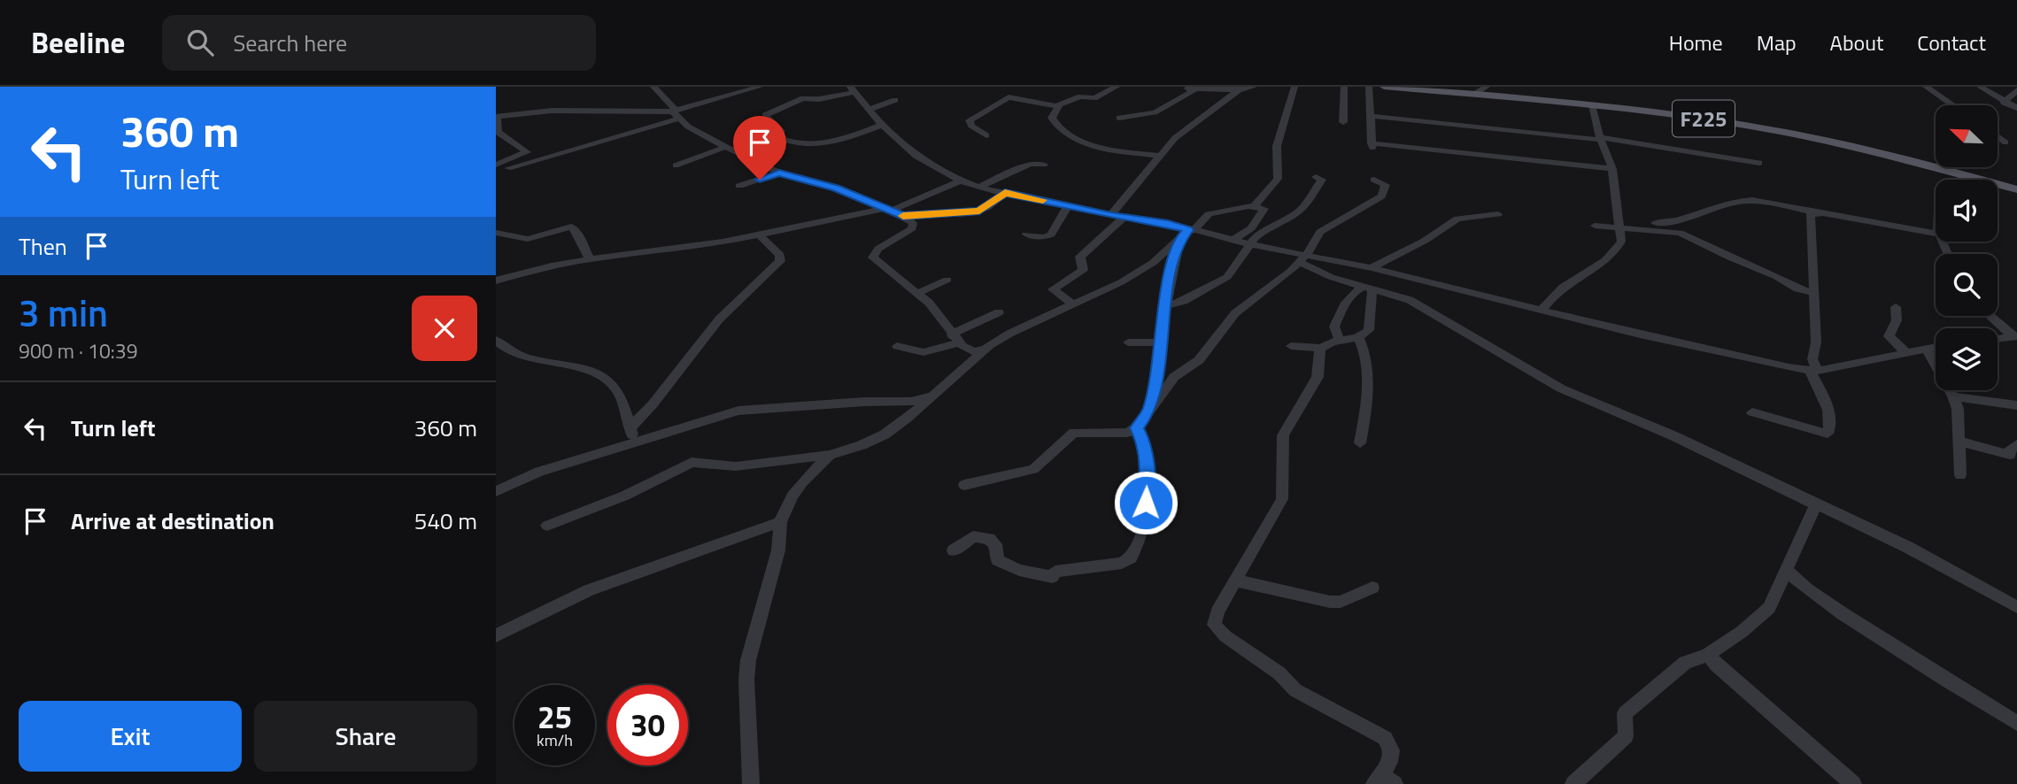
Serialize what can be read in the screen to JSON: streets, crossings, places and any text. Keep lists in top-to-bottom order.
{
  "streets": {
    "main road": ["F225"]
  },
  "north": "top left",
  "page": {
    "header": "Beeline",
    "search": "Search here",
    "nav": [
      "Home",
      "Map",
      "About",
      "Contact"
    ],
    "turn": ["360 m", "Turn left"],
    "then": "Then",
    "heading": ["3 min", "900 m · 10:39"],
    "list": [
      {
        "name": "Turn left",
        "value": "360 m"
      },
      {
        "name": "Arrive at destination",
        "value": "540 m"
      }
    ],
    "speed": "25 km/h",
    "limit": "30",
    "buttons": ["Exit", "Share"]
  }
}
